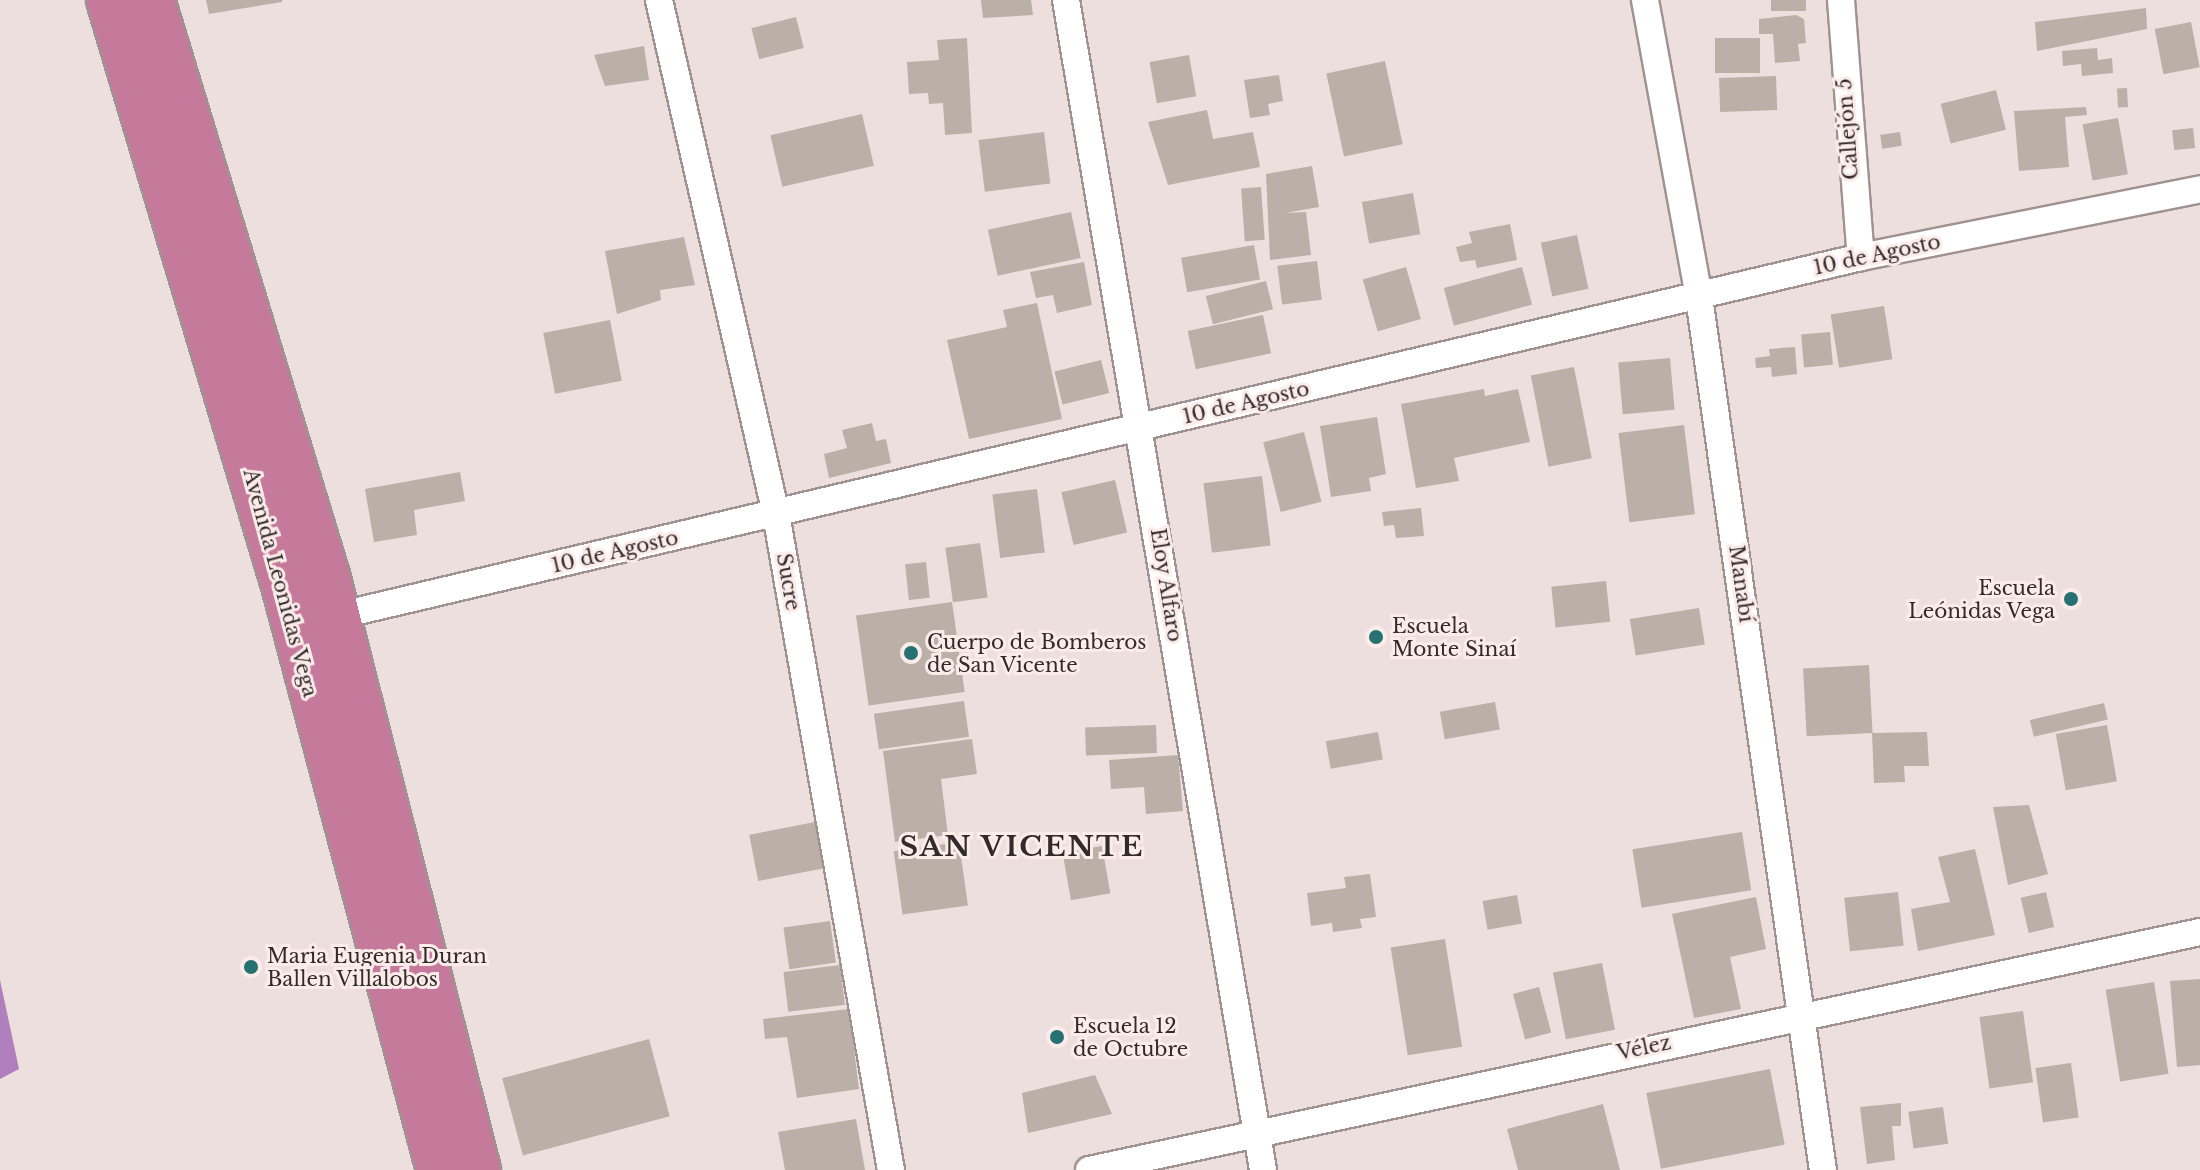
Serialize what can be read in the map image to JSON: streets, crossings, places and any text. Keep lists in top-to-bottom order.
{
  "streets": {
    "highway": ["Avenida Leonidas Vega"],
    "street": [
      "Callejón 5",
      "10 de Agosto",
      "Sucre",
      "Manabí",
      "Eloy Alfaro",
      "Vélez"
    ]
  },
  "crossings": [
    ["Callejón 5", "10 de Agosto"],
    ["10 de Agosto", "Sucre"],
    ["10 de Agosto", "Avenida Leonidas Vega"],
    ["10 de Agosto", "Manabí"],
    ["10 de Agosto", "Eloy Alfaro"],
    ["Manabí", "Vélez"],
    ["Eloy Alfaro", "Vélez"]
  ],
  "districts": ["SAN VICENTE"],
  "places": [
    "Escuela Leónidas Vega",
    "Escuela Monte Sinaí",
    "Cuerpo de Bomberos de San Vicente",
    "Maria Eugenia Duran Ballen Villalobos",
    "Escuela 12 de Octubre"
  ]
}
